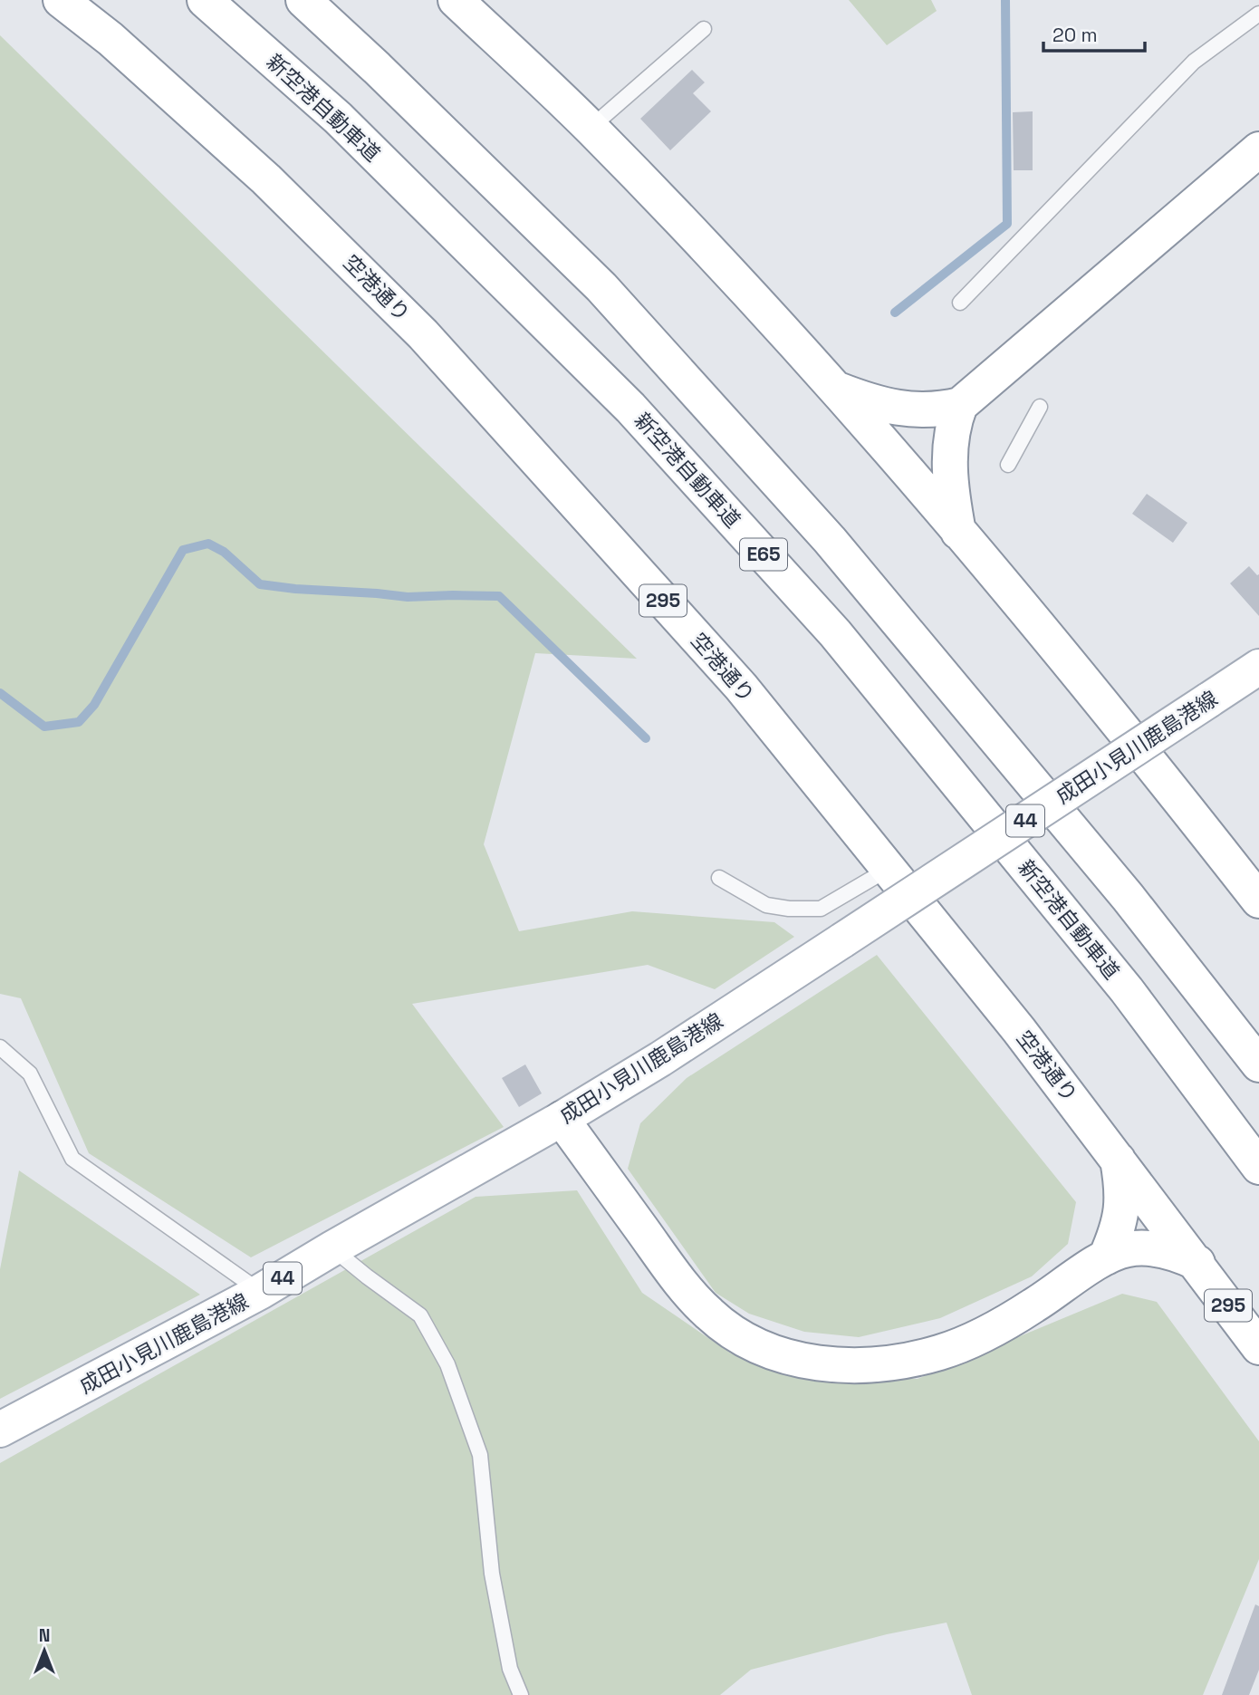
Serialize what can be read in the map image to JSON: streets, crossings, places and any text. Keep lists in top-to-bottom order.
{
  "streets": {
    "main road": [
      "新空港自動車道",
      "空港通り",
      "E65",
      "295",
      "成田小見川鹿島港線",
      "44"
    ]
  },
  "scale_bar": "20 m",
  "north": "top"
}
